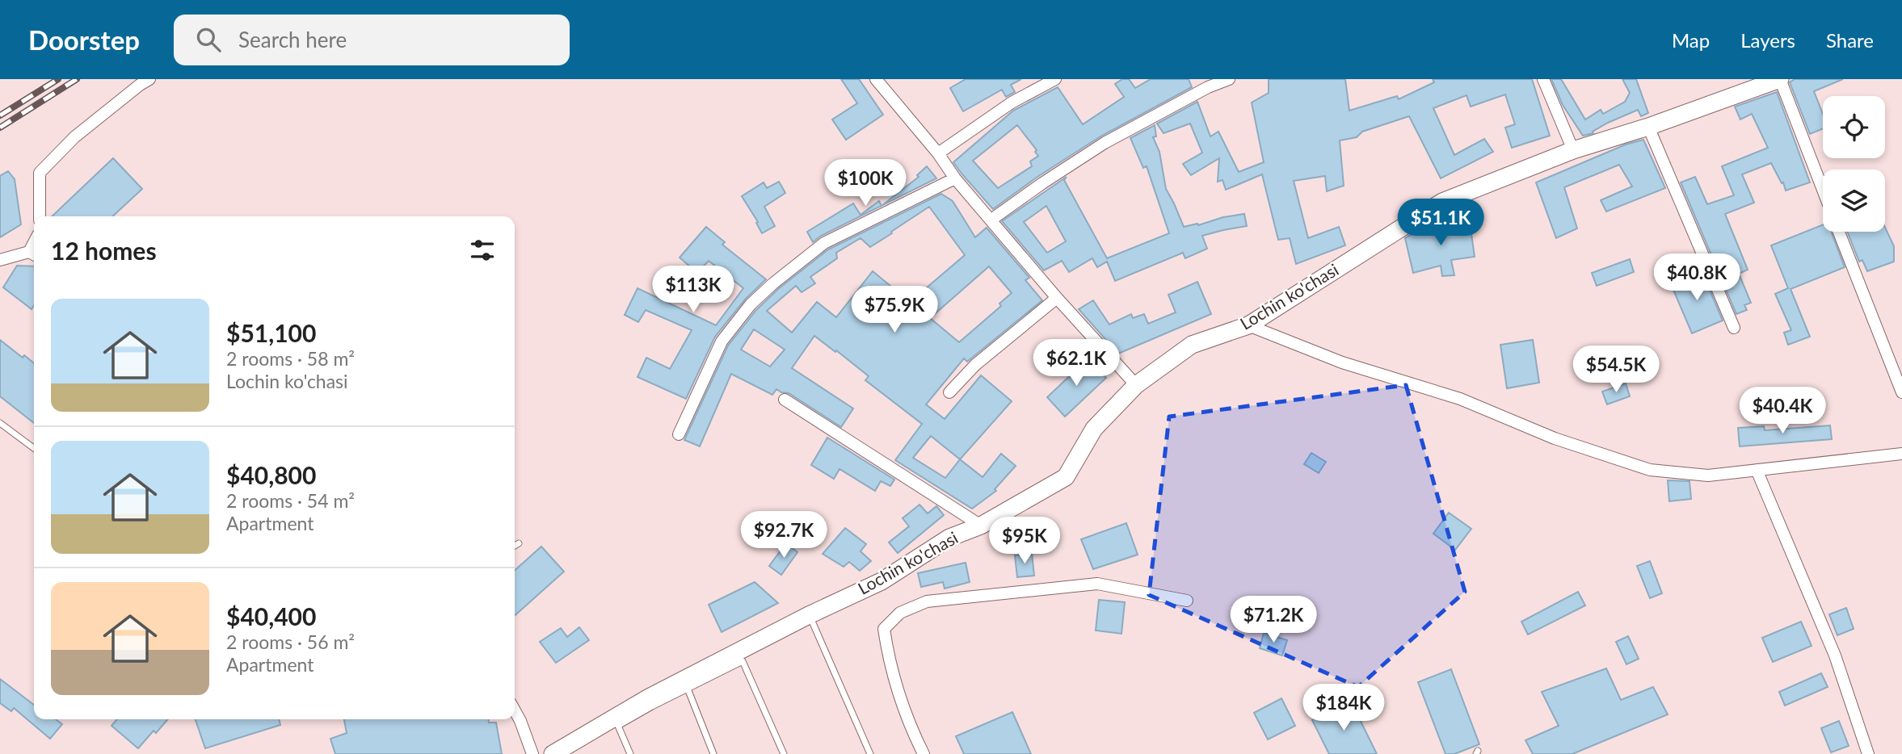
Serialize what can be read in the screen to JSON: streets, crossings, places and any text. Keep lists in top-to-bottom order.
{
  "streets": {
    "street": ["Lochin ko'chasi"]
  },
  "page": {
    "header": "Doorstep",
    "search": "Search here",
    "nav": ["Map", "Layers", "Share"],
    "price": [
      "$100K",
      "$51.1K",
      "$40.8K",
      "$113K",
      "$75.9K",
      "$62.1K",
      "$54.5K",
      "$40.4K",
      "$92.7K",
      "$95K",
      "$71.2K",
      "$184K"
    ],
    "heading": "12 homes",
    "list": [
      {
        "name": "$51,100",
        "note": "2 rooms · 58 m² · Lochin ko'chasi"
      },
      {
        "name": "$40,800",
        "note": "2 rooms · 54 m² · Apartment"
      },
      {
        "name": "$40,400",
        "note": "2 rooms · 56 m² · Apartment"
      }
    ]
  }
}
